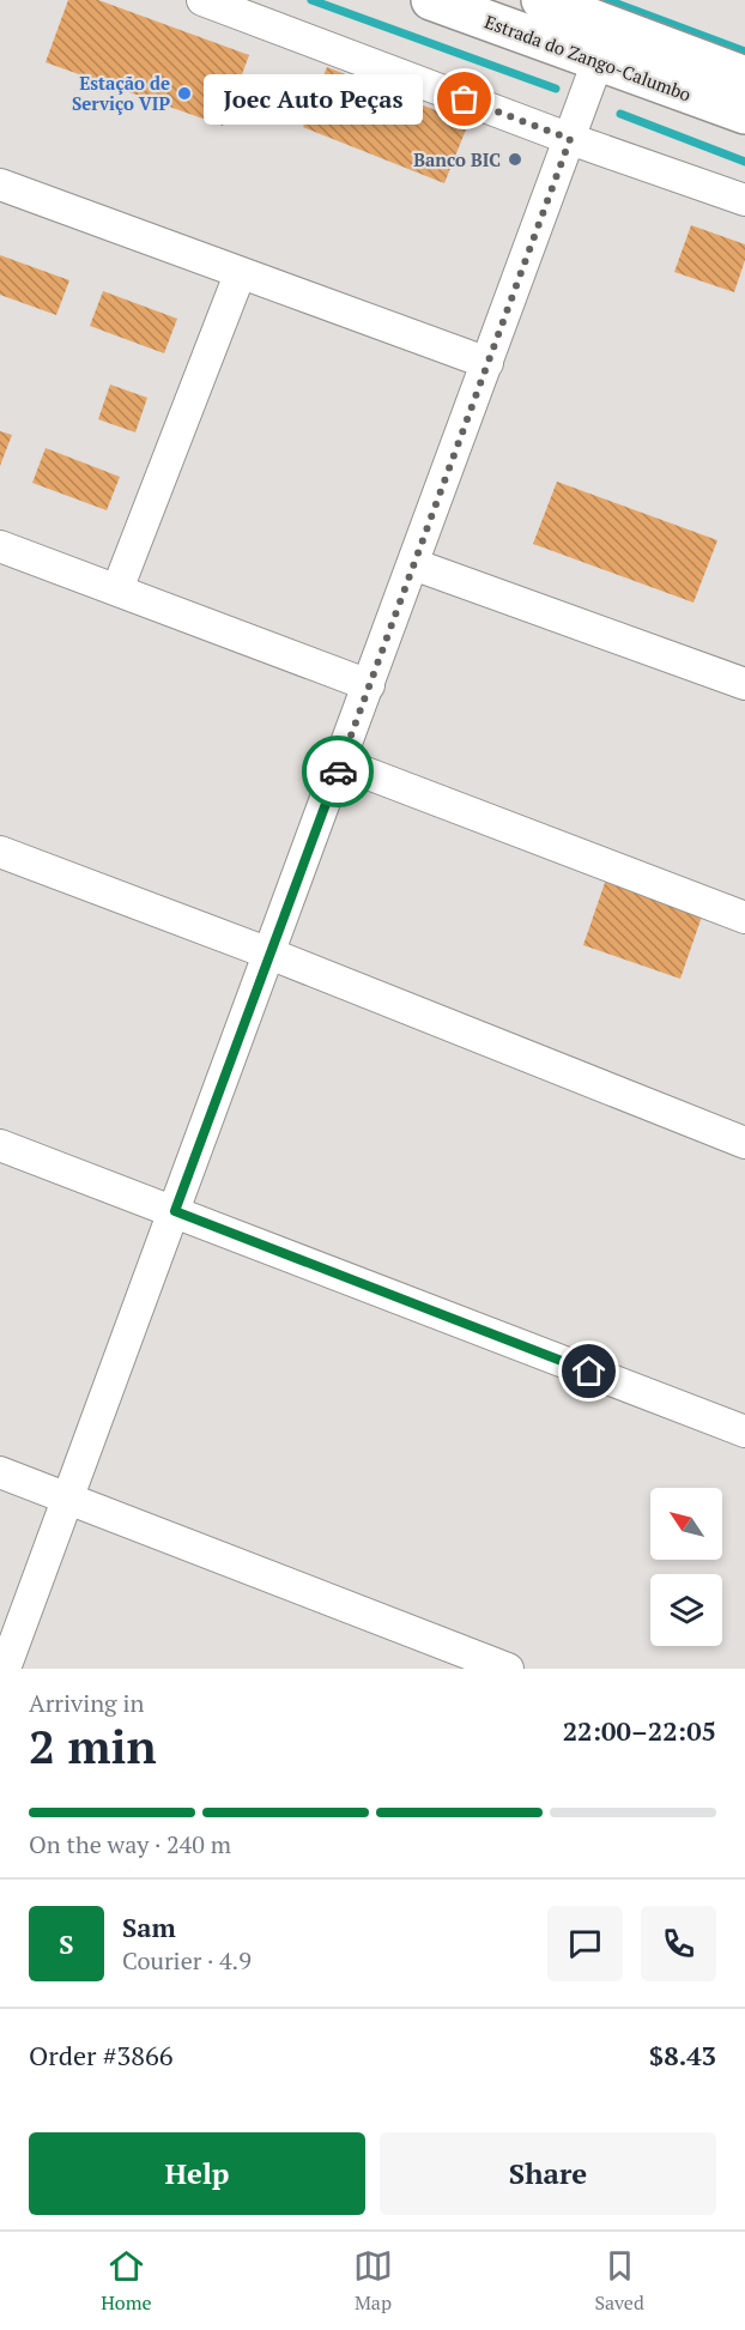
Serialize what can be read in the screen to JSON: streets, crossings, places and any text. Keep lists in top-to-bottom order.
{
  "streets": {
    "main road": ["Estrada do Zango-Calumbo"]
  },
  "places": ["Estação de Serviço VIP", "Joec Auto Peças", "Banco BIC"],
  "north": "top left",
  "page": {
    "bubble": "Joec Auto Peças",
    "heading": ["2 min", "Arriving in", "22:00–22:05"],
    "panel": [
      "Sam",
      "Courier · 4.9",
      "Order #3866",
      "$8.43"
    ],
    "bar": "On the way · 240 m",
    "round": "S",
    "buttons": ["Help", "Share"],
    "tabs": ["Home", "Map", "Saved"]
  }
}
